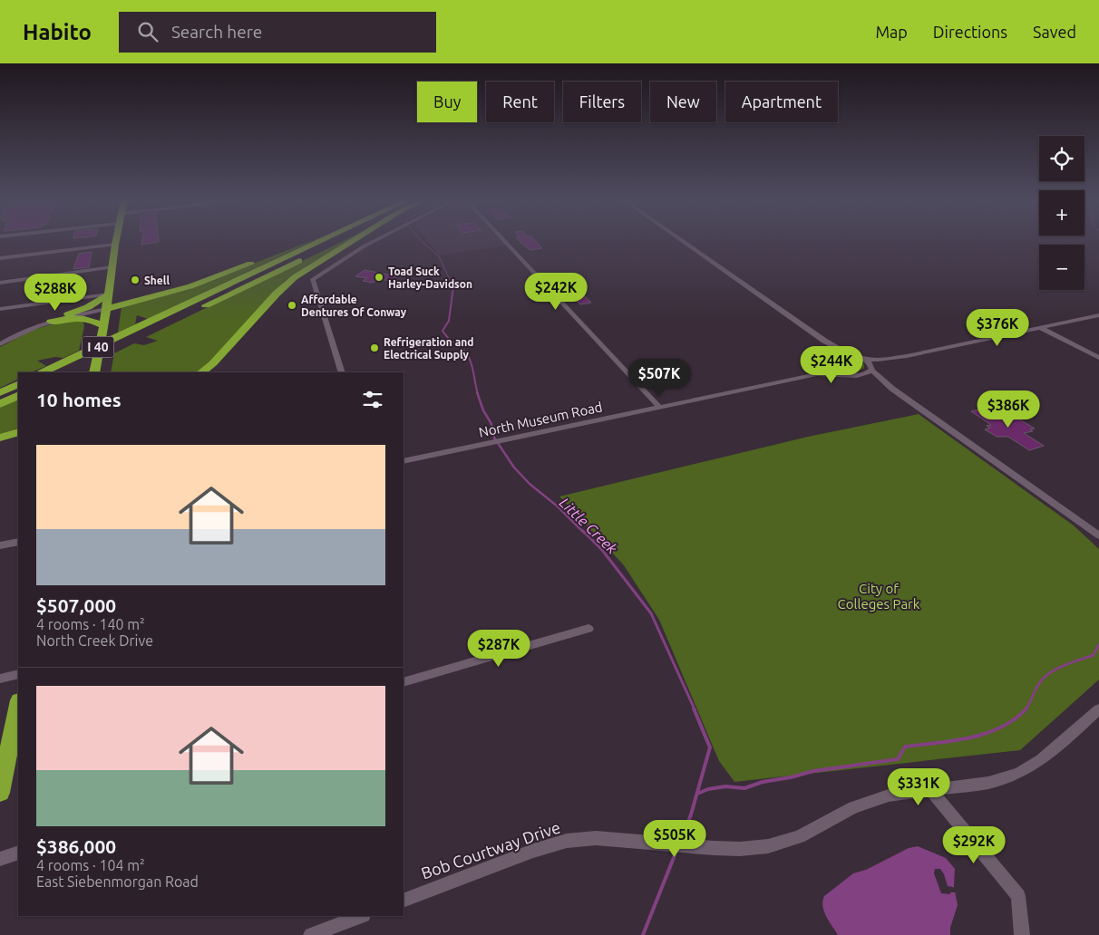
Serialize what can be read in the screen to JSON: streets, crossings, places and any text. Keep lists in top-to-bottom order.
{
  "streets": {
    "highway": ["I 40"],
    "street": ["North Museum Road", "Bob Courtway Drive"]
  },
  "water": ["Little Creek"],
  "parks": ["City of Colleges Park"],
  "places": [
    "Toad Suck Harley-Davidson",
    "Shell",
    "Affordable Dentures Of Conway",
    "Refrigeration and Electrical Supply"
  ],
  "page": {
    "header": "Habito",
    "search": "Search here",
    "nav": ["Map", "Directions", "Saved"],
    "chip": [
      "Buy",
      "Rent",
      "Filters",
      "New",
      "Apartment"
    ],
    "map_buttons": ["+", "−"],
    "price": [
      "$242K",
      "$288K",
      "$376K",
      "$244K",
      "$507K",
      "$386K",
      "$287K",
      "$331K",
      "$505K",
      "$292K"
    ],
    "heading": "10 homes",
    "list": [
      {
        "name": "$507,000",
        "note": "4 rooms · 140 m² · North Creek Drive"
      },
      {
        "name": "$386,000",
        "note": "4 rooms · 104 m² · East Siebenmorgan Road"
      }
    ]
  }
}
